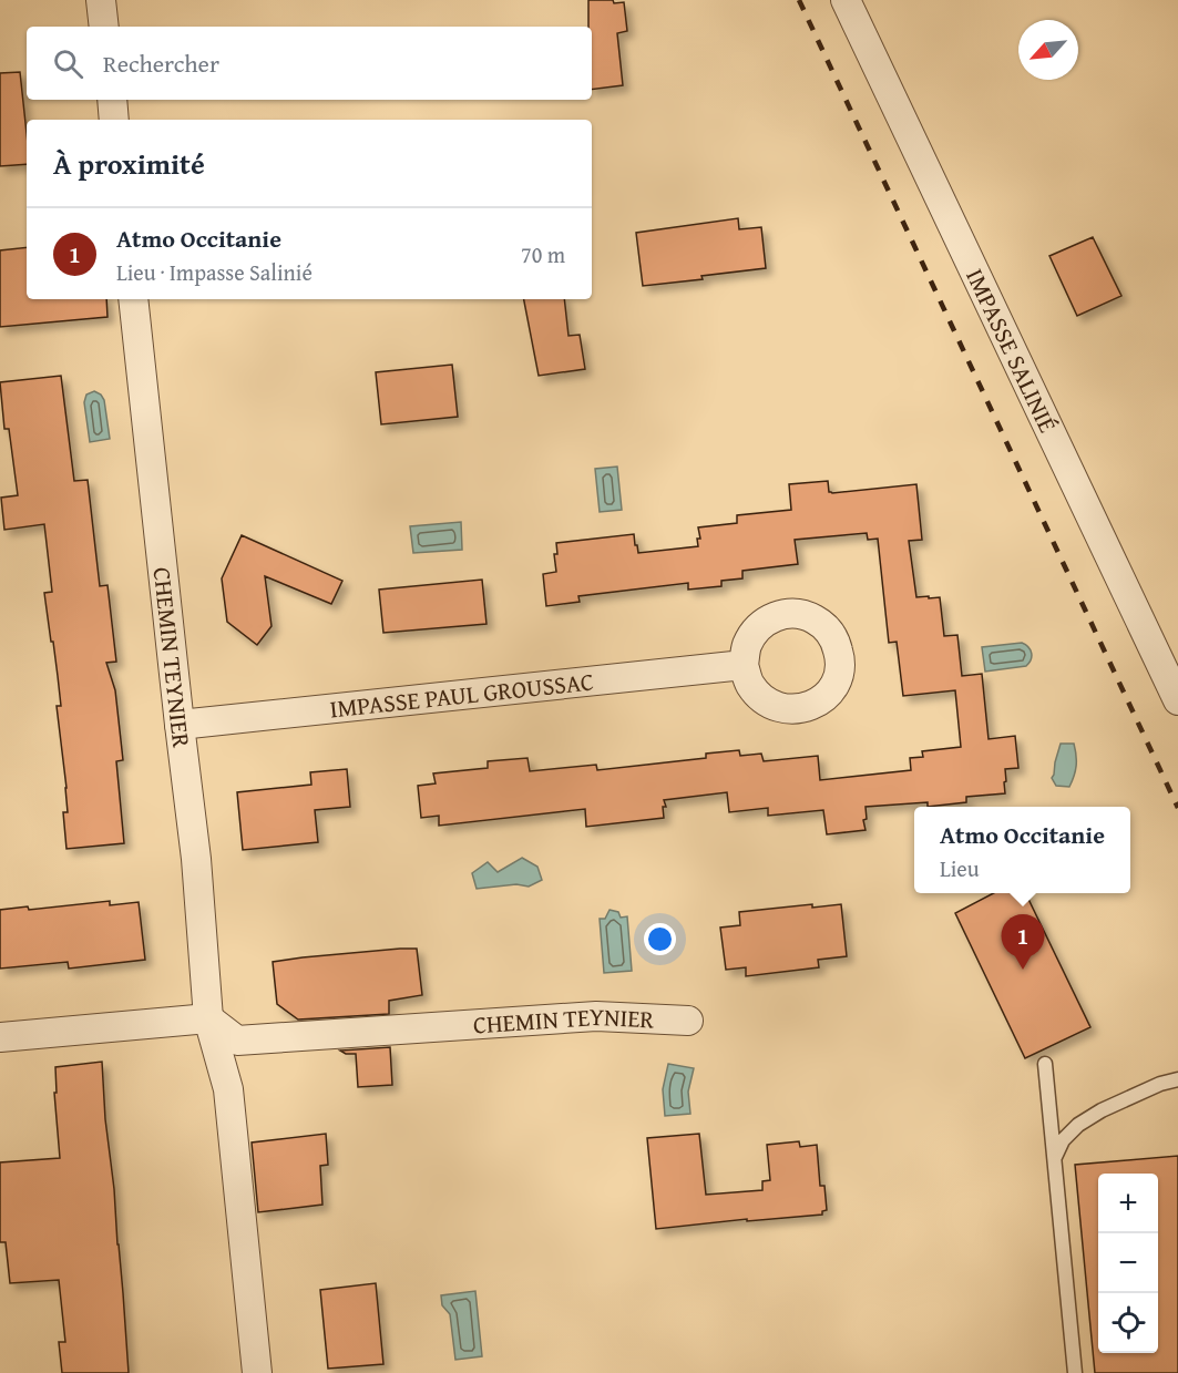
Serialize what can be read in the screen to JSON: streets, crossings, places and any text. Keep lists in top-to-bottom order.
{
  "streets": {
    "street": ["IMPASSE SALINIÉ", "CHEMIN TEYNIER", "IMPASSE PAUL GROUSSAC"]
  },
  "crossings": [
    ["CHEMIN TEYNIER", "IMPASSE PAUL GROUSSAC"]
  ],
  "north": "bottom left",
  "page": {
    "search": "Rechercher",
    "heading": "À proximité",
    "list": [
      {
        "mark": "1",
        "name": "Atmo Occitanie",
        "note": "Lieu · Impasse Salinié",
        "value": "70 m"
      }
    ],
    "popup": ["Atmo Occitanie", "Lieu"],
    "pins": "1",
    "map_buttons": ["+", "−"]
  }
}
